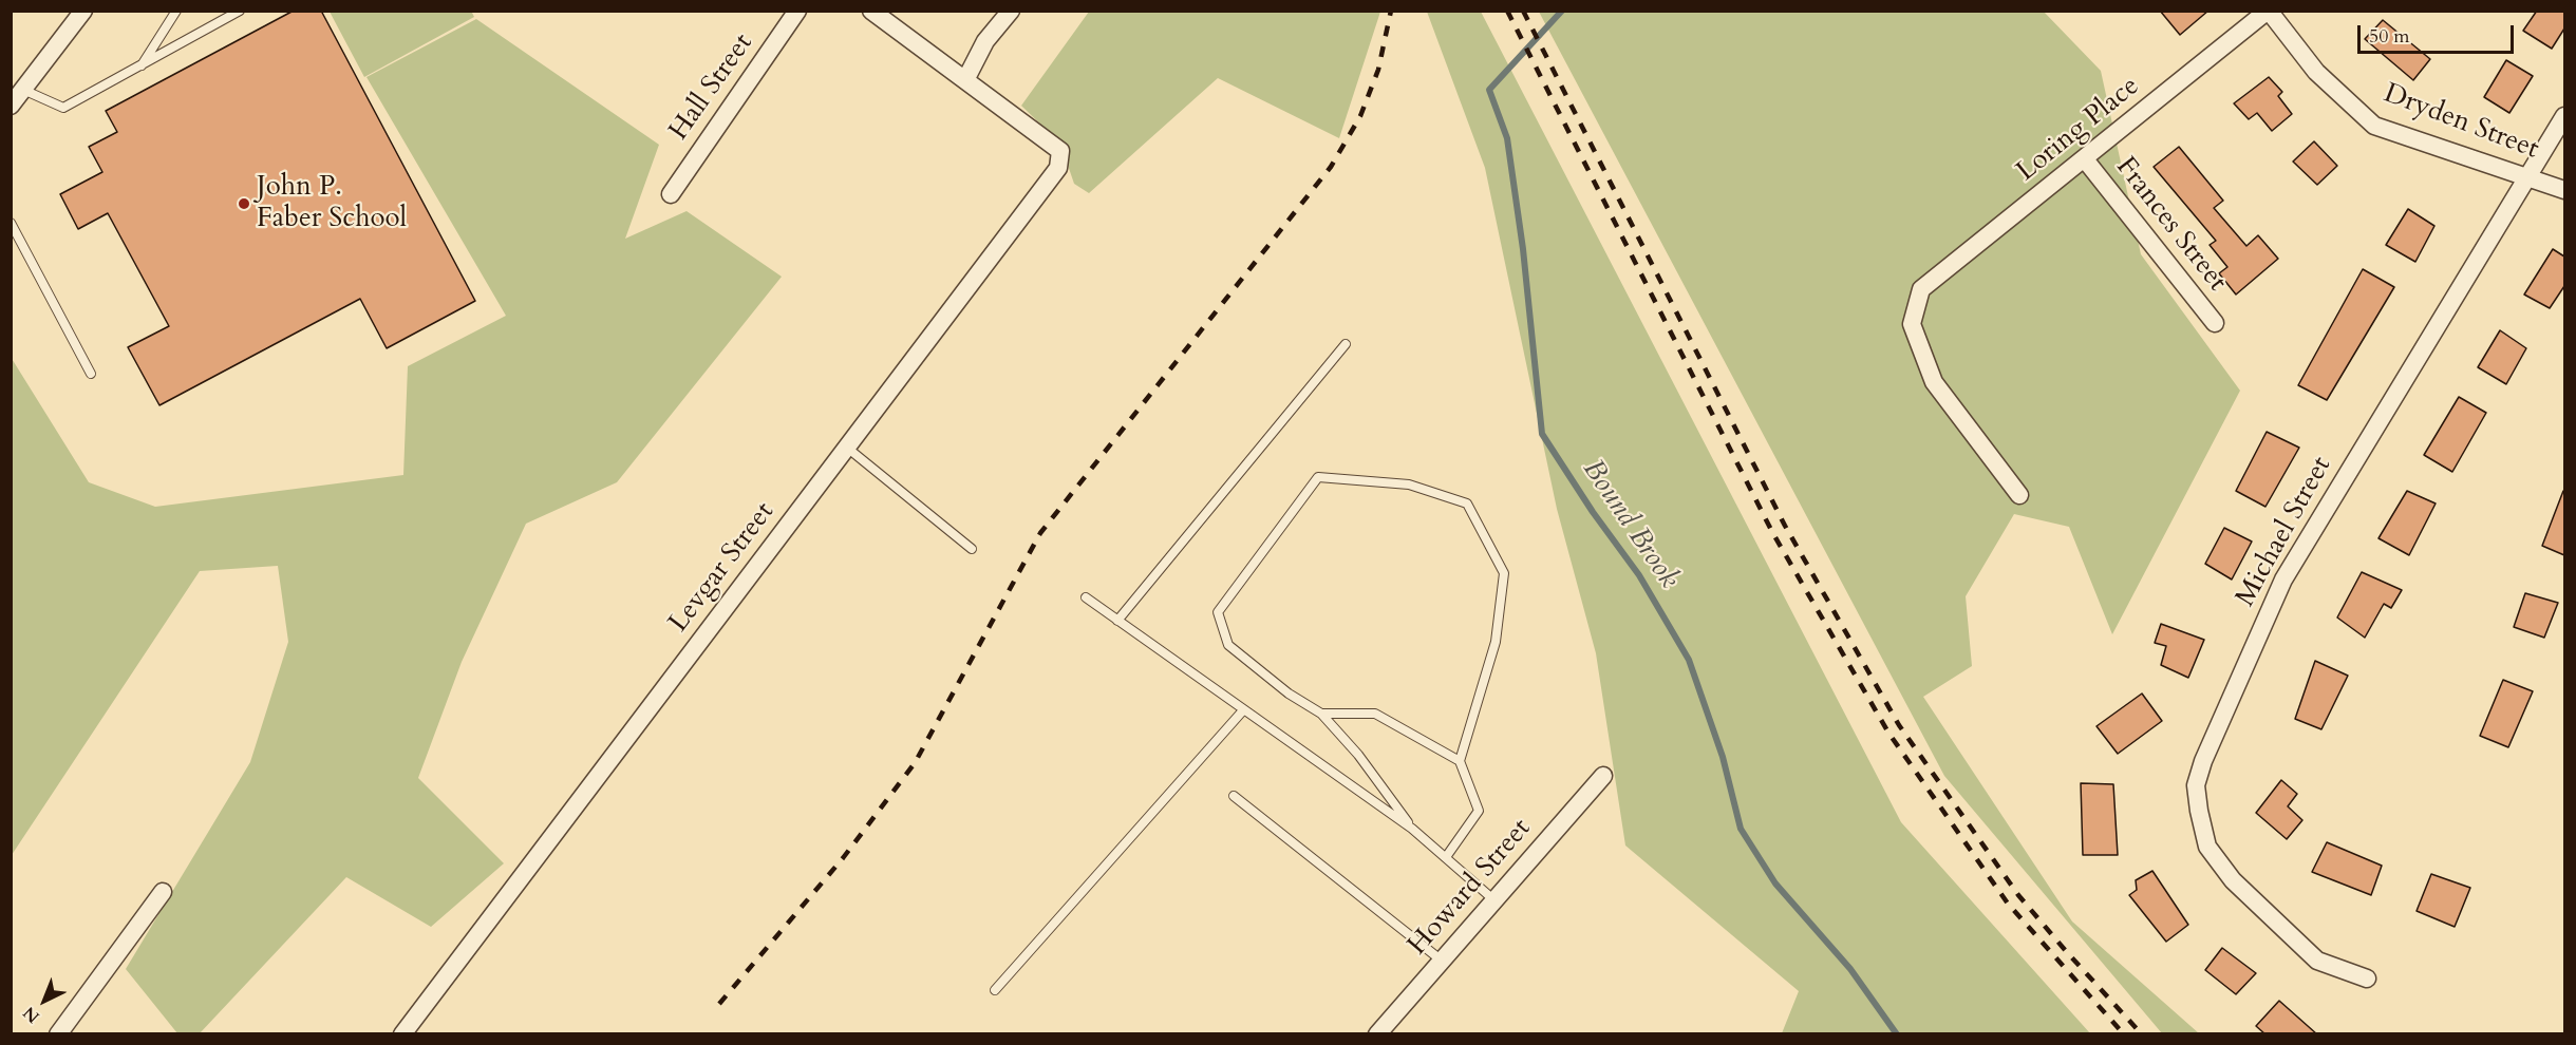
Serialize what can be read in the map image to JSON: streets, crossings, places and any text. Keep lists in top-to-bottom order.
{
  "streets": {
    "street": [
      "Hall Street",
      "Dryden Street",
      "Loring Place",
      "Frances Street",
      "Michael Street",
      "Levgar Street",
      "Howard Street"
    ]
  },
  "crossings": [
    ["Dryden Street", "Loring Place"],
    ["Dryden Street", "Michael Street"],
    ["Loring Place", "Frances Street"]
  ],
  "water": ["Bound Brook"],
  "places": ["John P. Faber School"],
  "scale_bar": "50 m",
  "north": "bottom left"
}
